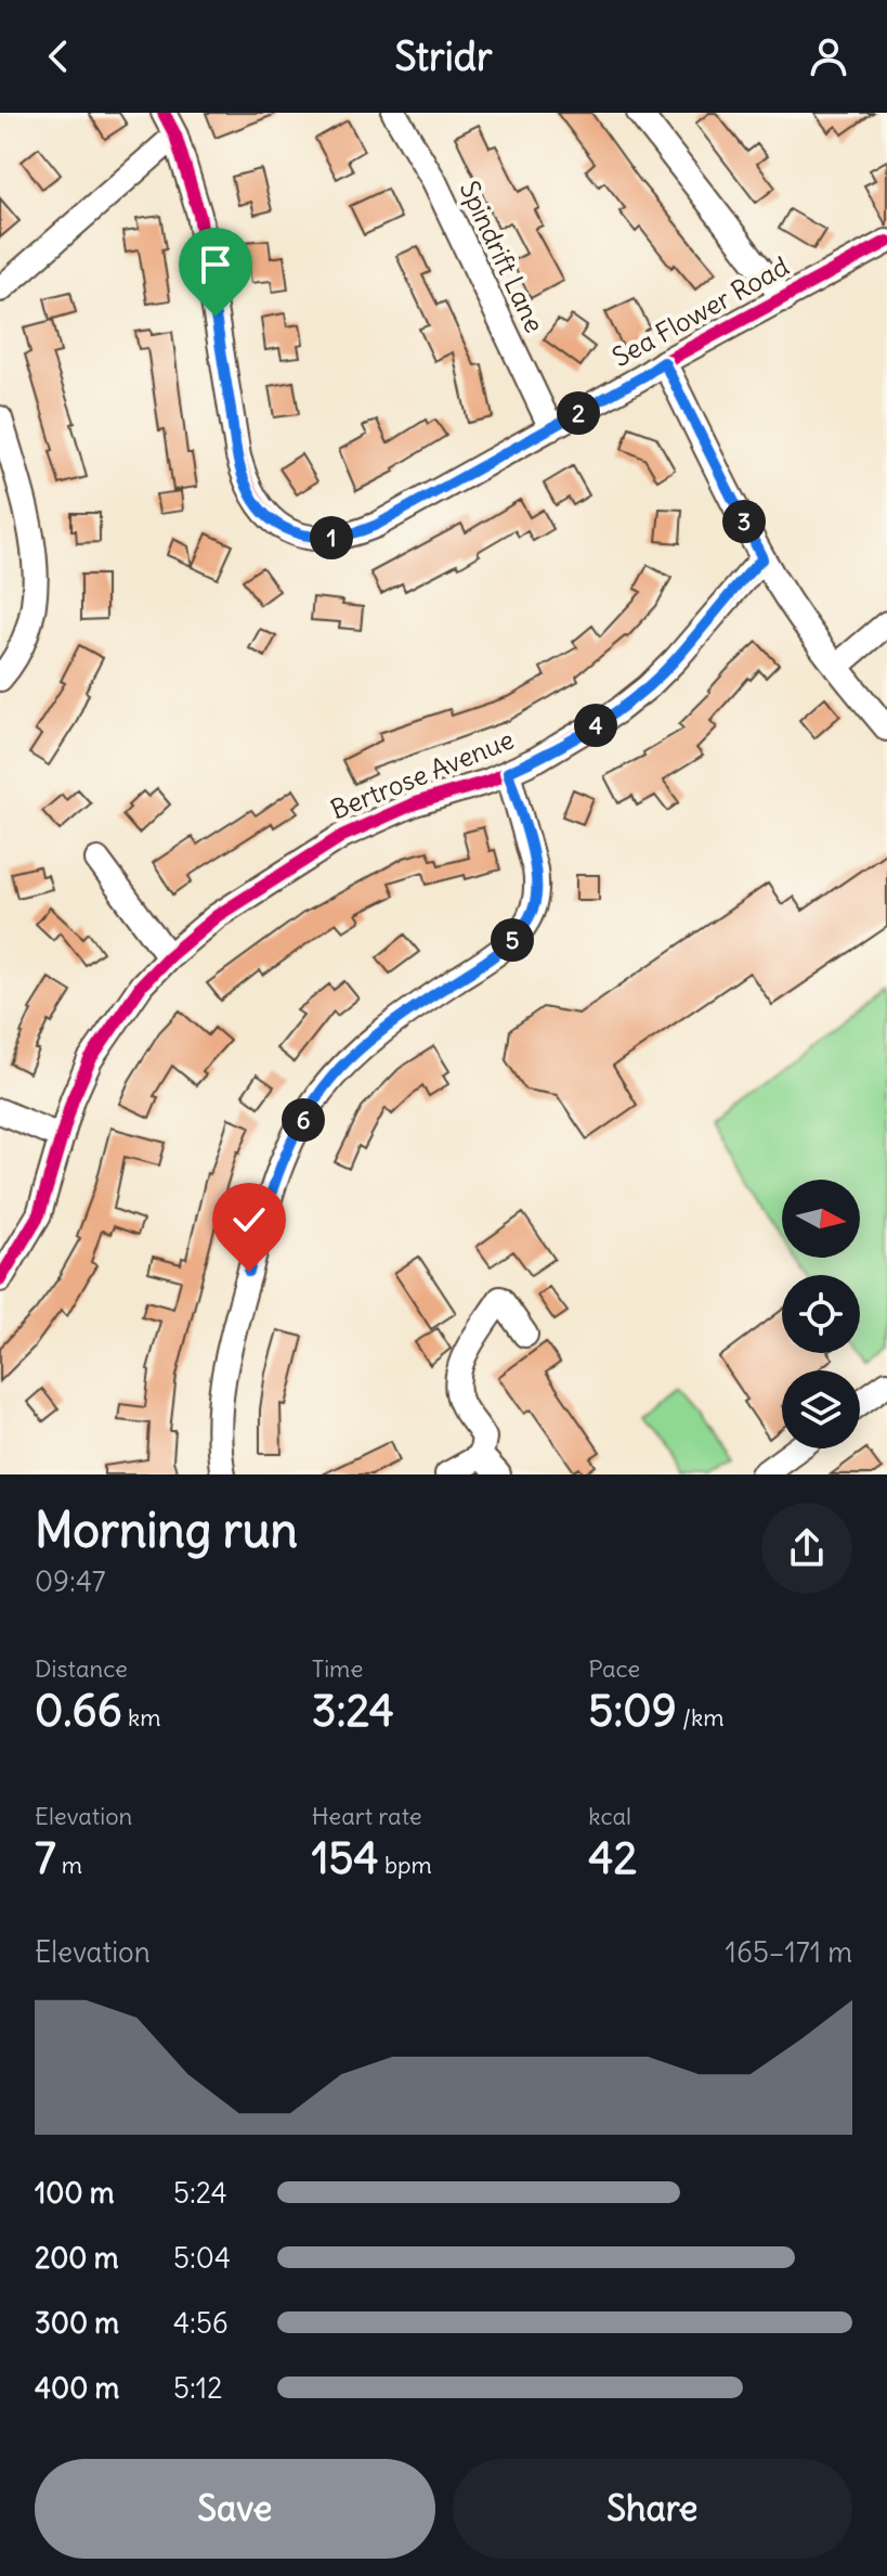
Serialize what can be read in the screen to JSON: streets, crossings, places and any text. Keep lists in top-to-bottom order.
{
  "streets": {
    "street": ["Spindrift Lane", "Sea Flower Road", "Bertrose Avenue"]
  },
  "crossings": [
    ["Spindrift Lane", "Sea Flower Road"]
  ],
  "north": "right",
  "page": {
    "header": "Stridr",
    "pins": [
      "2",
      "3",
      "1",
      "4",
      "5",
      "6"
    ],
    "heading": ["Morning run", "09:47"],
    "stats": [
      ["Distance", "0.66 km"],
      ["Time", "3:24"],
      ["Pace", "5:09 /km"],
      ["Elevation", "7 m"],
      ["Heart rate", "154 bpm"],
      ["kcal", "42"]
    ],
    "chart": ["Elevation", "165–171 m"],
    "list": [
      {
        "name": "100 m",
        "note": "5:24"
      },
      {
        "name": "200 m",
        "note": "5:04"
      },
      {
        "name": "300 m",
        "note": "4:56"
      },
      {
        "name": "400 m",
        "note": "5:12"
      }
    ],
    "buttons": ["Save", "Share"]
  }
}
